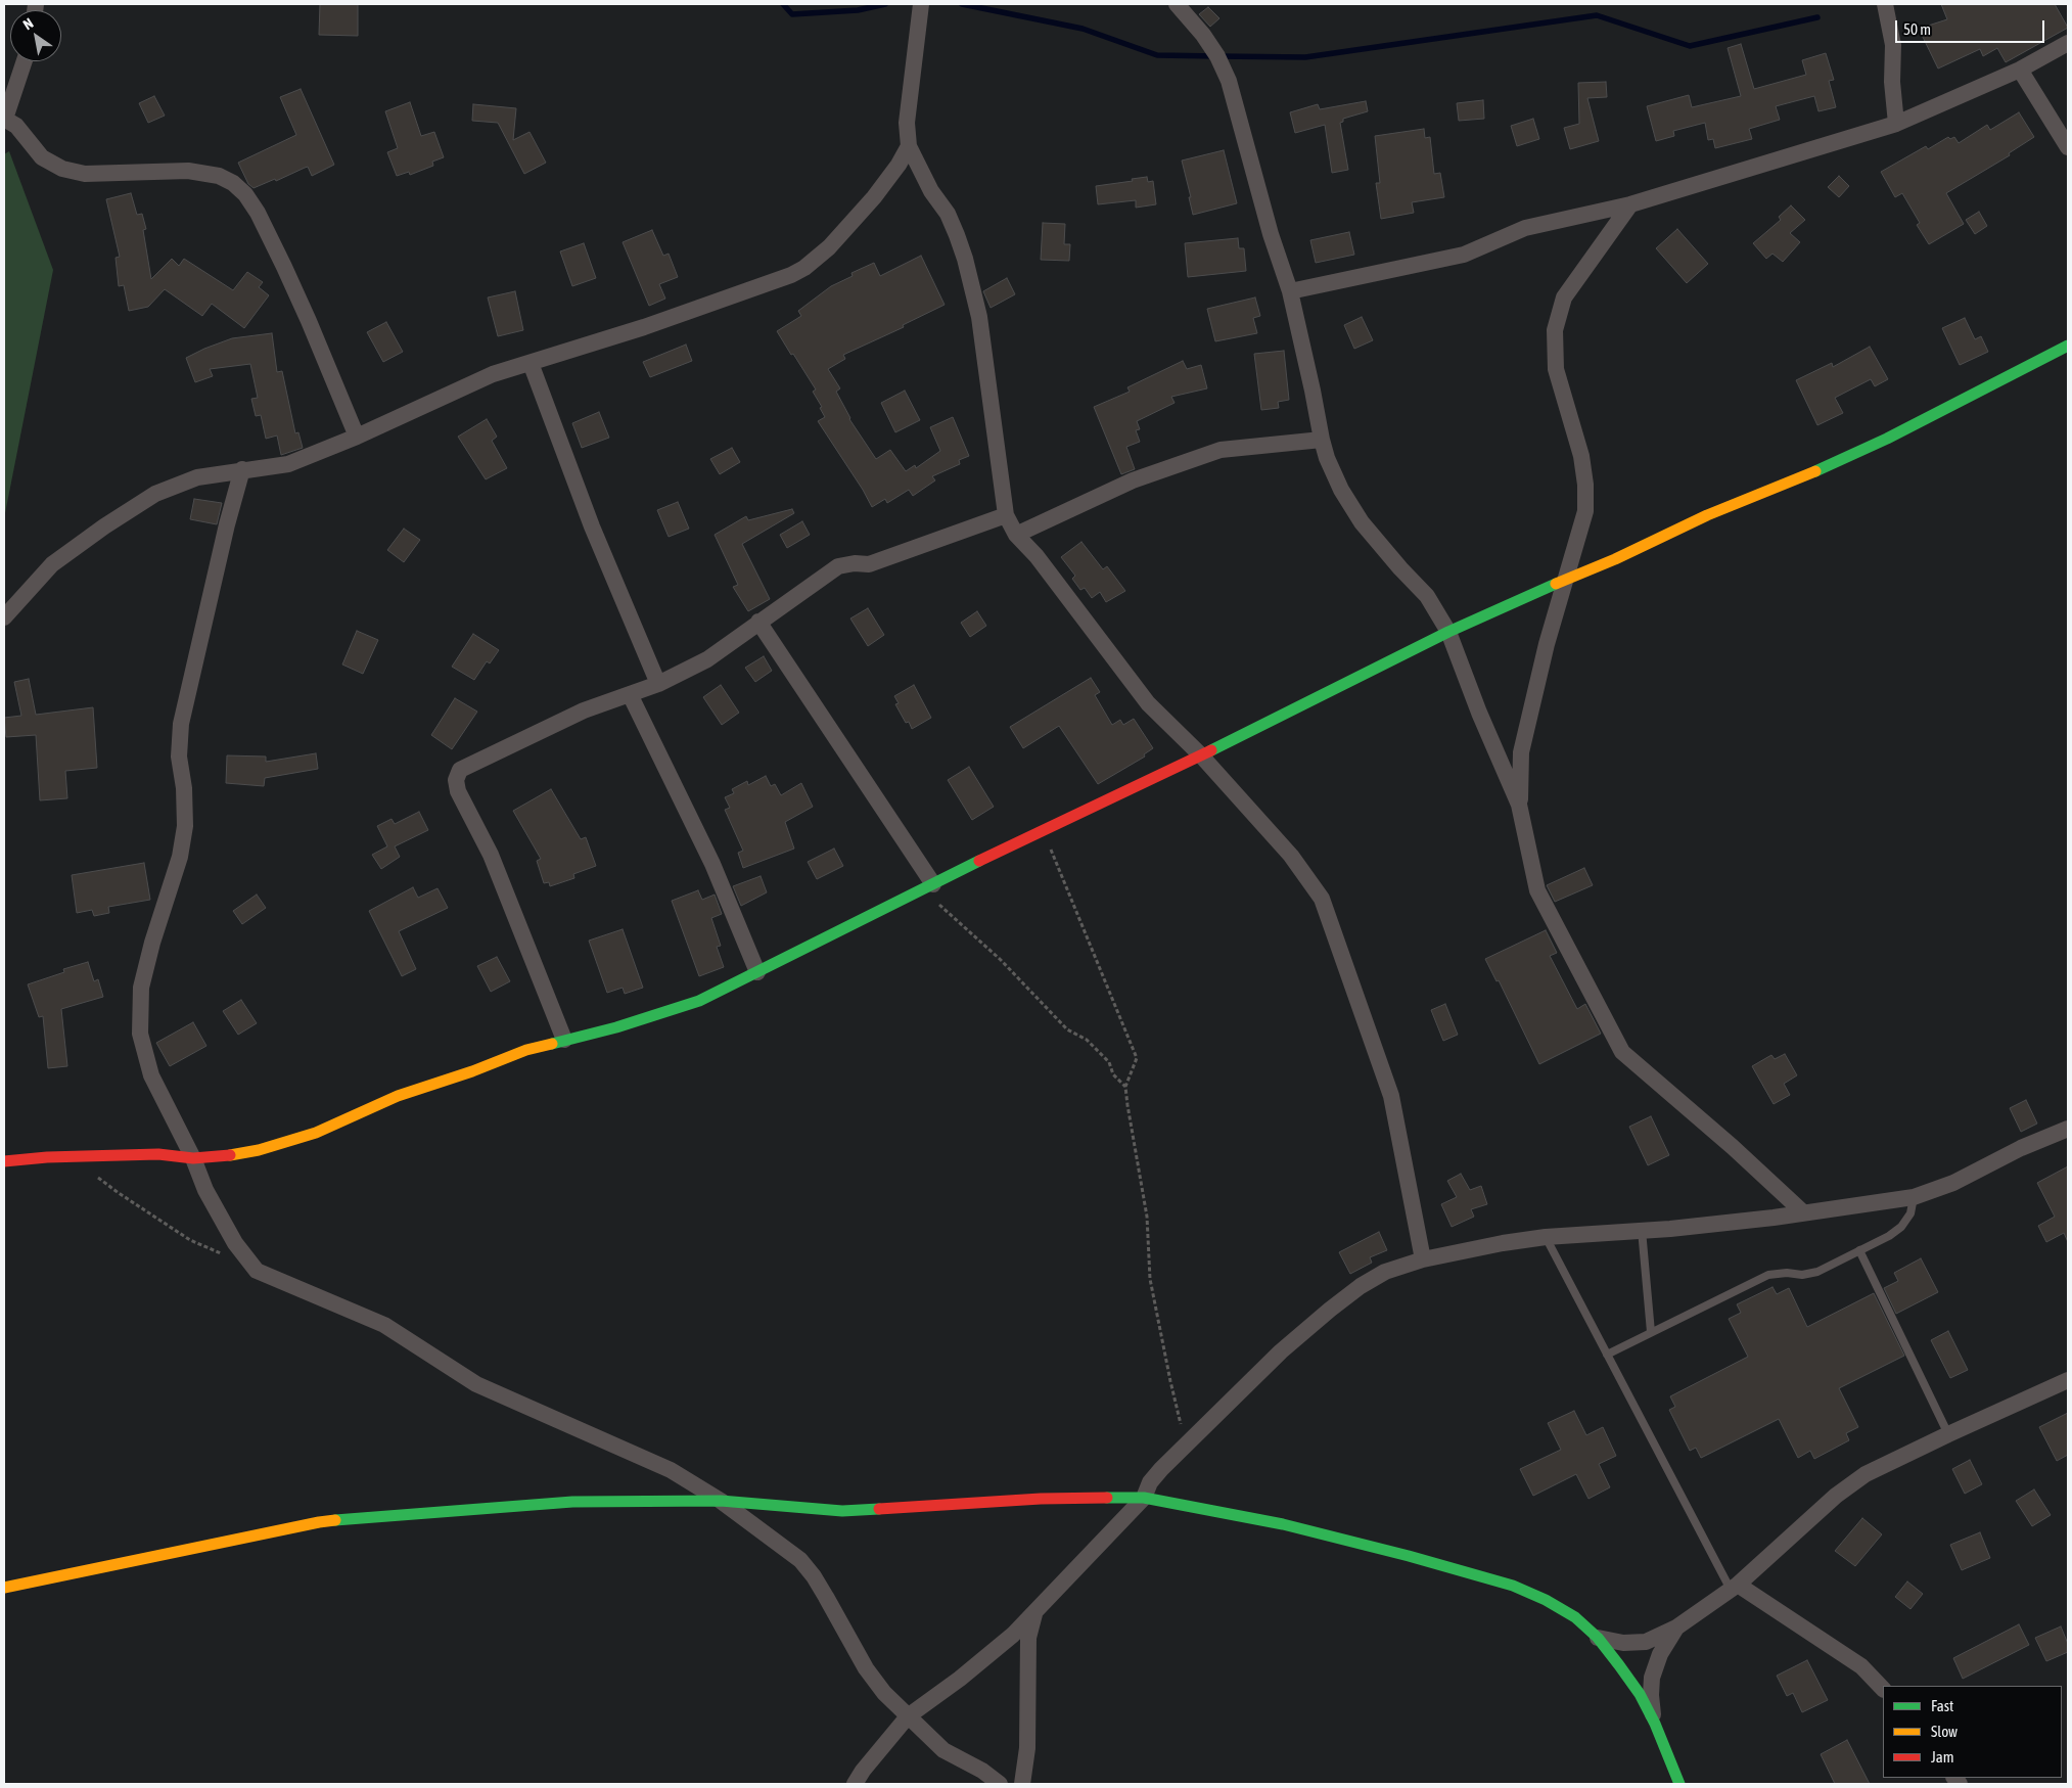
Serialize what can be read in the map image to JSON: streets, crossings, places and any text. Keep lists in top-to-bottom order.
{
  "legend": ["Fast", "Slow", "Jam"],
  "scale_bar": "50 m",
  "north": "top left"
}
